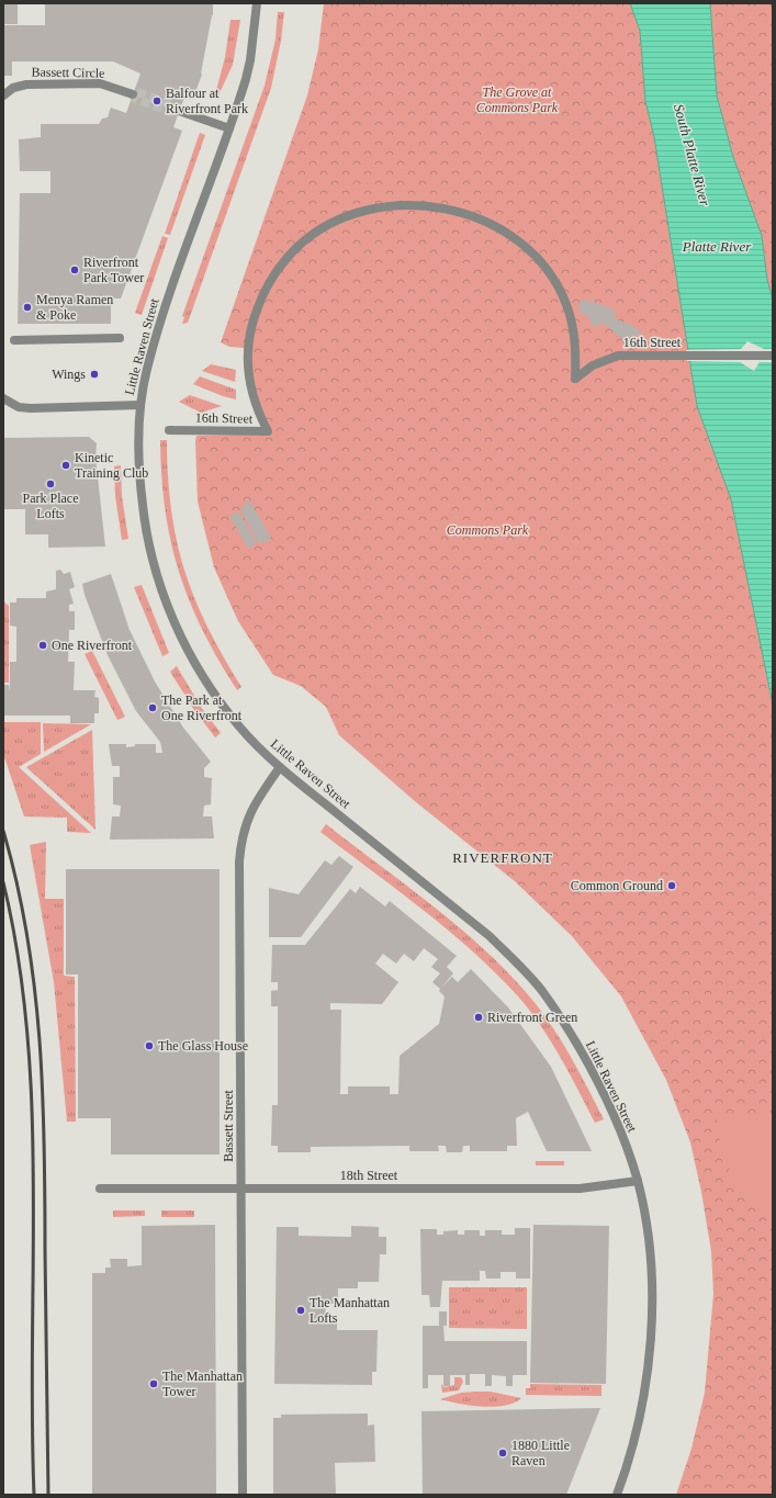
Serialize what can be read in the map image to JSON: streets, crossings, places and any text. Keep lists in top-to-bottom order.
{
  "streets": {
    "street": [
      "Bassett Circle",
      "16th Street",
      "Little Raven Street",
      "Bassett Street",
      "18th Street"
    ]
  },
  "crossings": [
    ["Little Raven Street", "Bassett Street"],
    ["Little Raven Street", "18th Street"],
    ["Bassett Street", "18th Street"]
  ],
  "districts": ["RIVERFRONT"],
  "water": ["South Platte River", "Platte River"],
  "parks": ["The Grove at Commons Park", "Commons Park"],
  "places": [
    "Balfour at Riverfront Park",
    "Riverfront Park Tower",
    "Menya Ramen & Poke",
    "Wings",
    "Kinetic Training Club",
    "Park Place Lofts",
    "One Riverfront",
    "The Park at One Riverfront",
    "Common Ground",
    "Riverfront Green",
    "The Glass House",
    "The Manhattan Lofts",
    "The Manhattan Tower",
    "1880 Little Raven"
  ]
}
